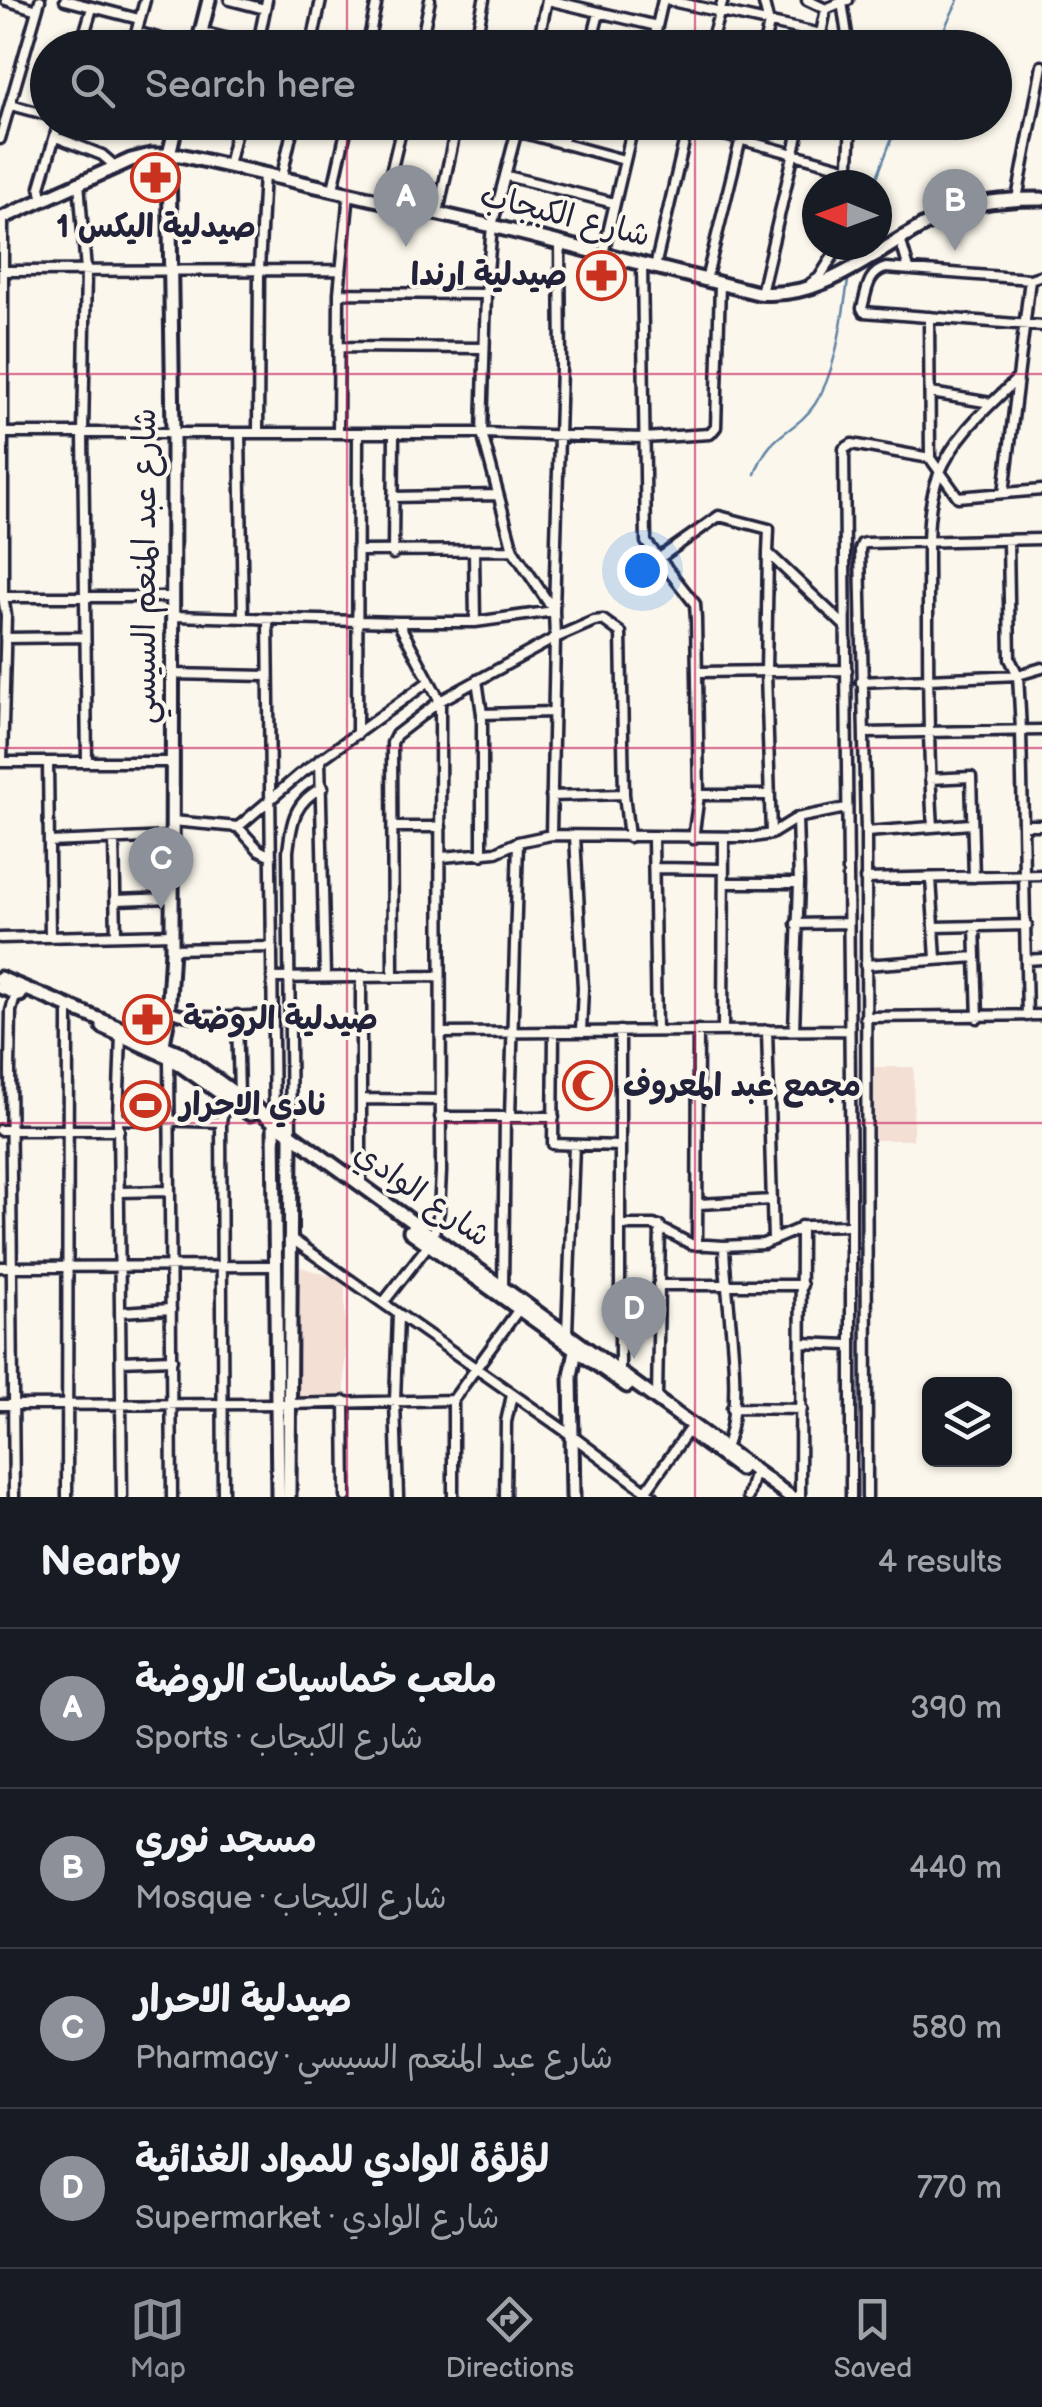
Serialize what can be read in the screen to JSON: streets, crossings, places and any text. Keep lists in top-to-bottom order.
{
  "streets": {
    "main road": ["شارع الكبجاب", "شارع عبد المنعم السيسي", "شارع الوادي"]
  },
  "crossings": [
    ["شارع الكبجاب", "شارع عبد المنعم السيسي"],
    ["شارع عبد المنعم السيسي", "شارع الوادي"]
  ],
  "places": {
    "pharmacy": ["صيدلية اليكس 1", "صيدلية ارندا", "صيدلية الروضة"],
    "mosque": ["مجمع عبد المعروف"],
    "sports": ["نادي الاحرار"]
  },
  "north": "left",
  "page": {
    "search": "Search here",
    "pins": [
      "A",
      "B",
      "C",
      "D"
    ],
    "heading": ["Nearby", "4 results"],
    "list": [
      {
        "mark": "A",
        "name": "ملعب خماسيات الروضة",
        "note": "Sports · شارع الكبجاب",
        "value": "390 m"
      },
      {
        "mark": "B",
        "name": "مسجد نوري",
        "note": "Mosque · شارع الكبجاب",
        "value": "440 m"
      },
      {
        "mark": "C",
        "name": "صيدلية الاحرار",
        "note": "Pharmacy · شارع عبد المنعم السيسي",
        "value": "580 m"
      },
      {
        "mark": "D",
        "name": "لؤلؤة الوادي للمواد الغذائية",
        "note": "Supermarket · شارع الوادي",
        "value": "770 m"
      }
    ],
    "nav": ["Map", "Directions", "Saved"]
  }
}
